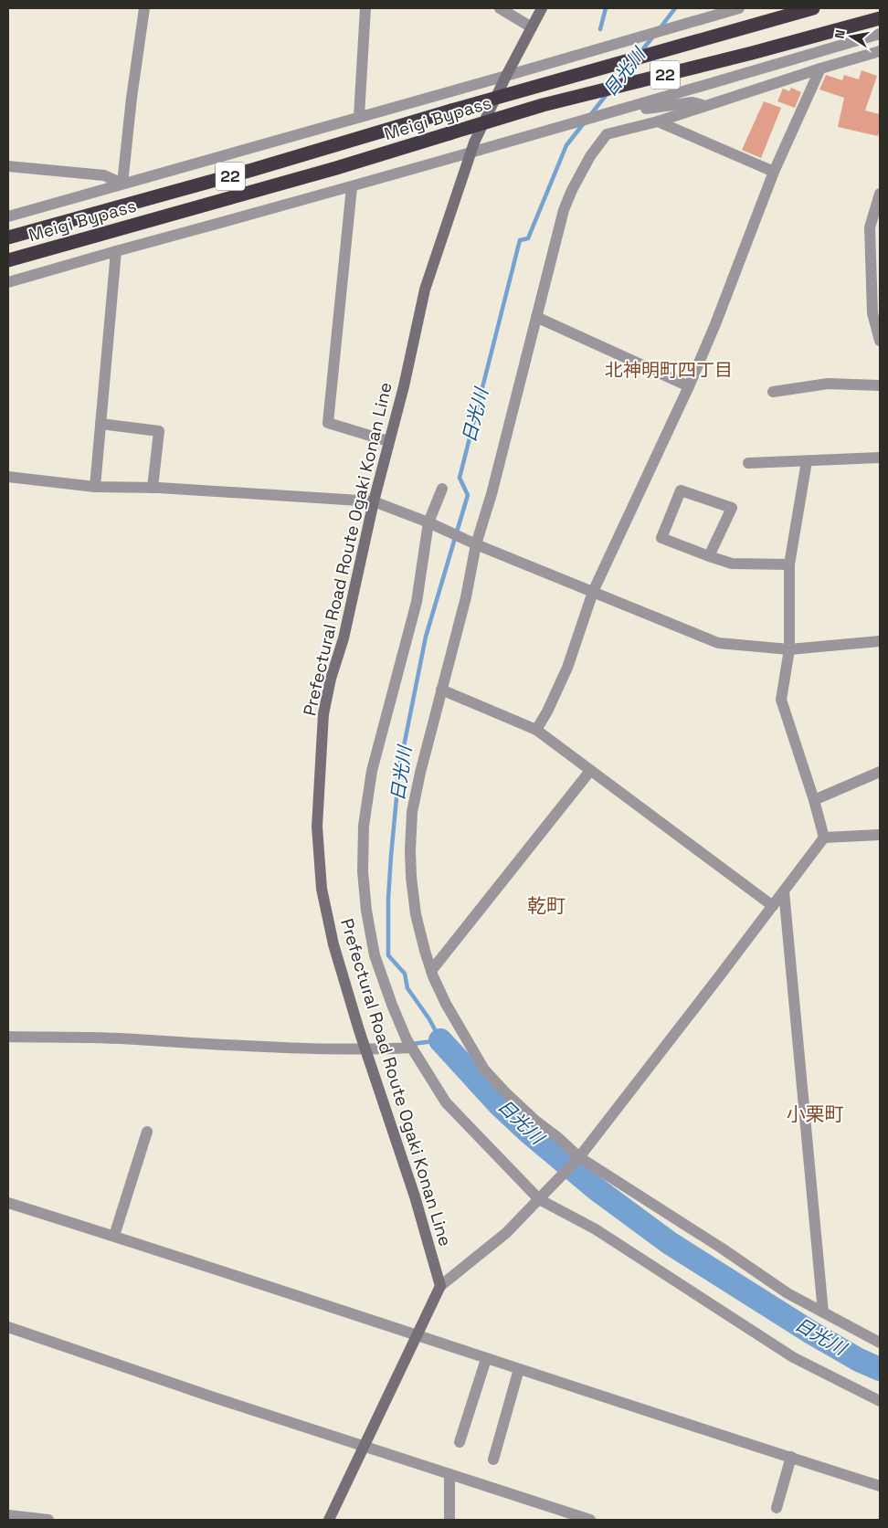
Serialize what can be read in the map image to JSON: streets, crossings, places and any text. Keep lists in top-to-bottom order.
{
  "streets": {
    "highway": ["22", "Meigi Bypass"],
    "main road": ["Prefectural Road Route Ogaki Konan Line"]
  },
  "districts": ["北神明町四丁目", "乾町", "小栗町"],
  "water": ["日光川"],
  "north": "left"
}
